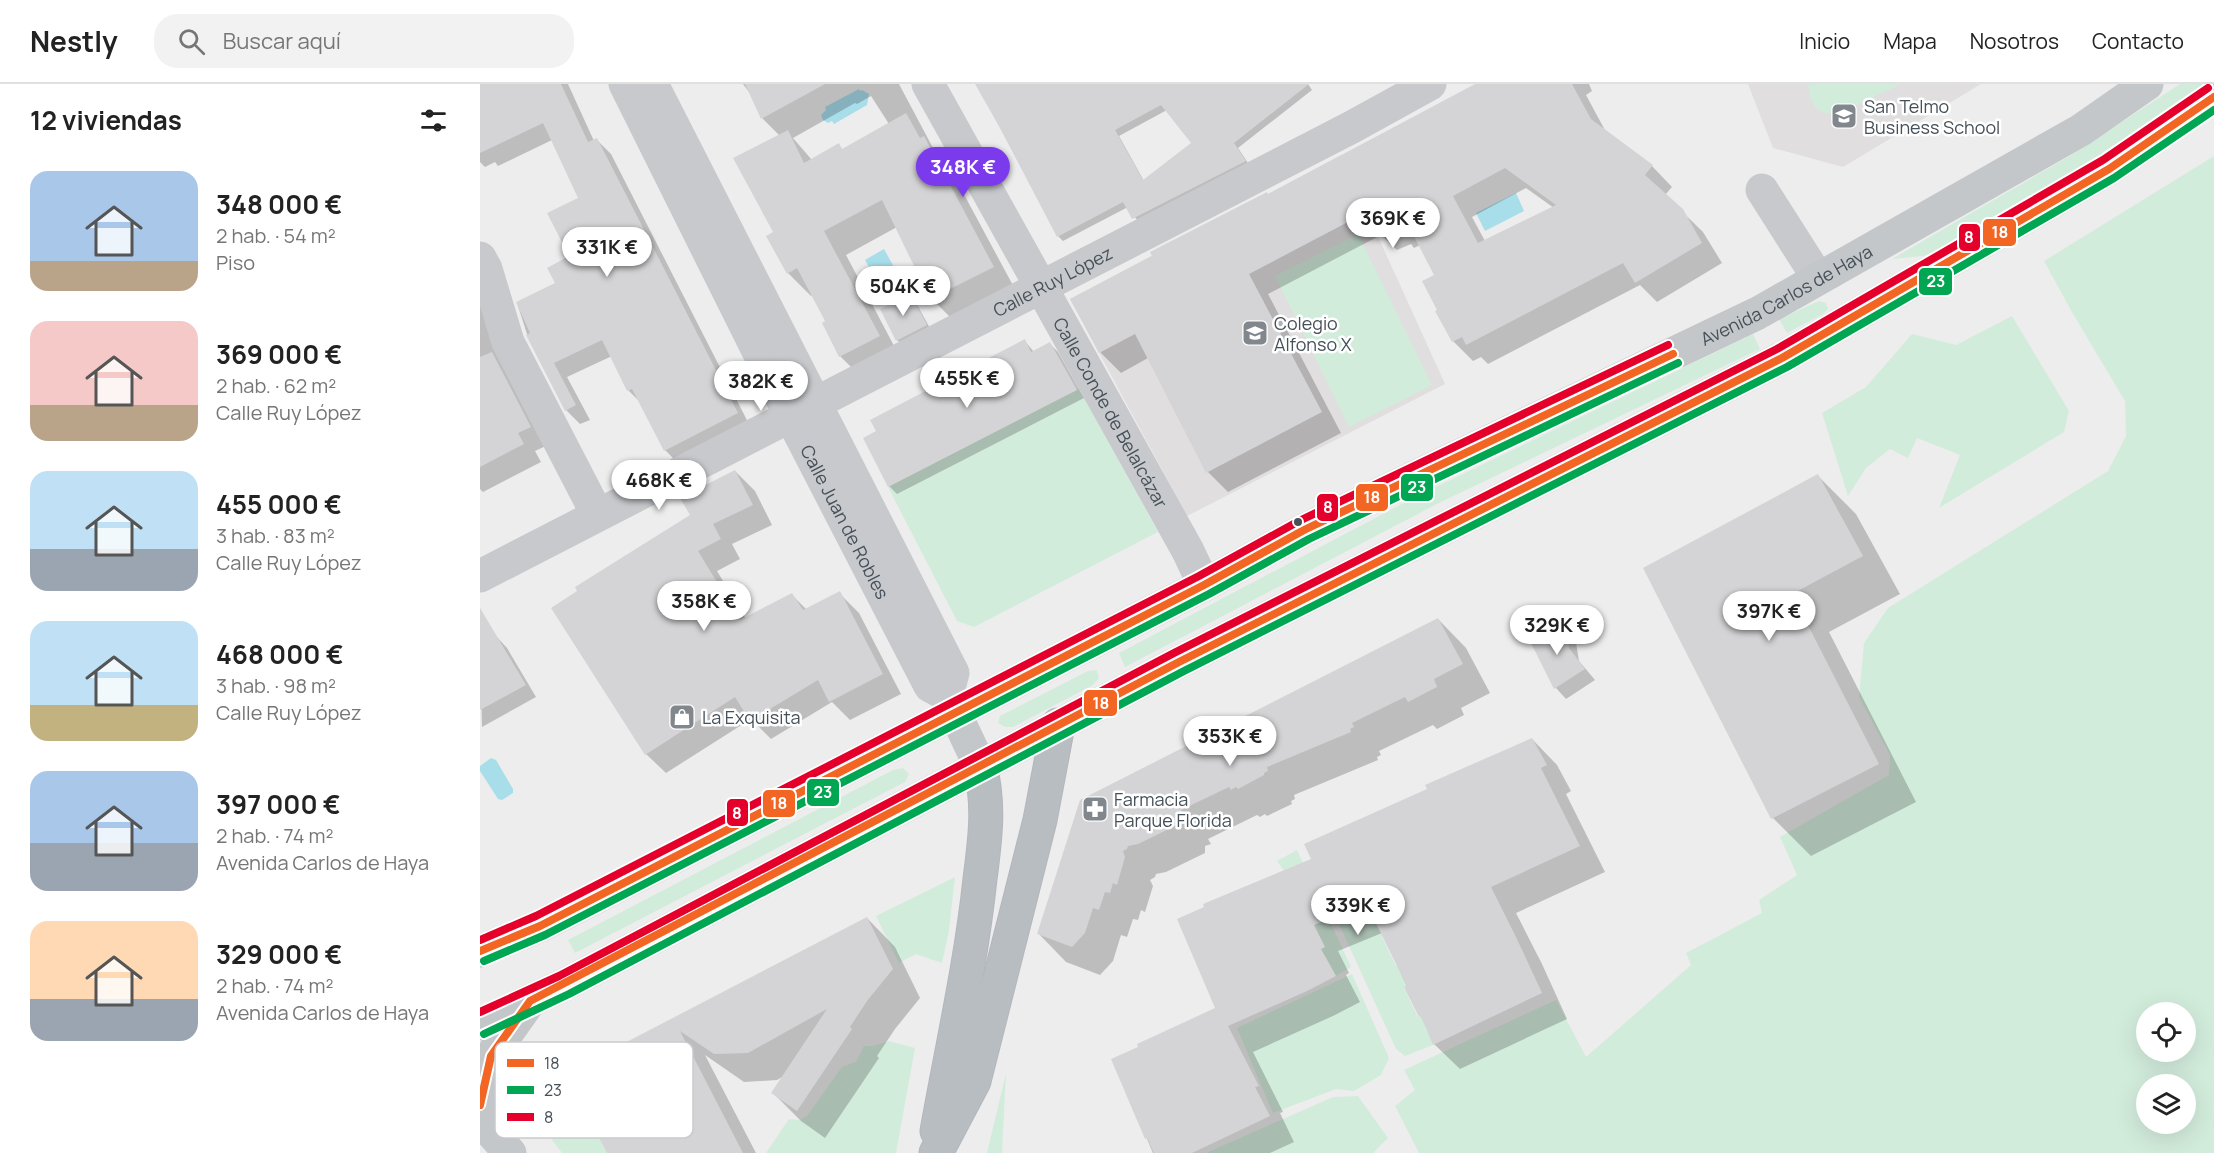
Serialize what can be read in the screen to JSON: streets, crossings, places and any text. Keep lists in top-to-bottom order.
{
  "streets": {
    "main road": ["Avenida Carlos de Haya"],
    "street": ["Calle Ruy López", "Calle Conde de Belalcázar", "Calle Juan de Robles"]
  },
  "crossings": [
    ["Calle Ruy López", "Calle Conde de Belalcázar"],
    ["Calle Ruy López", "Calle Juan de Robles"],
    ["Avenida Carlos de Haya", "Calle Conde de Belalcázar"],
    ["Avenida Carlos de Haya", "Calle Juan de Robles"]
  ],
  "places": {
    "school or university": ["San Telmo Business School", "Colegio Alfonso X"],
    "shop": ["La Exquisita"],
    "pharmacy": ["Farmacia Parque Florida"]
  },
  "lines": ["transit line 8", "transit line 18", "transit line 23"],
  "legend": ["18", "23", "8"],
  "page": {
    "header": "Nestly",
    "search": "Buscar aquí",
    "nav": [
      "Inicio",
      "Mapa",
      "Nosotros",
      "Contacto"
    ],
    "heading": "12 viviendas",
    "price": [
      "348K €",
      "369K €",
      "331K €",
      "504K €",
      "455K €",
      "382K €",
      "468K €",
      "358K €",
      "397K €",
      "329K €",
      "353K €",
      "339K €"
    ],
    "list": [
      {
        "name": "348 000 €",
        "note": "2 hab. · 54 m² · Piso"
      },
      {
        "name": "369 000 €",
        "note": "2 hab. · 62 m² · Calle Ruy López"
      },
      {
        "name": "455 000 €",
        "note": "3 hab. · 83 m² · Calle Ruy López"
      },
      {
        "name": "468 000 €",
        "note": "3 hab. · 98 m² · Calle Ruy López"
      },
      {
        "name": "397 000 €",
        "note": "2 hab. · 74 m² · Avenida Carlos de Haya"
      },
      {
        "name": "329 000 €",
        "note": "2 hab. · 74 m² · Avenida Carlos de Haya"
      }
    ]
  }
}
